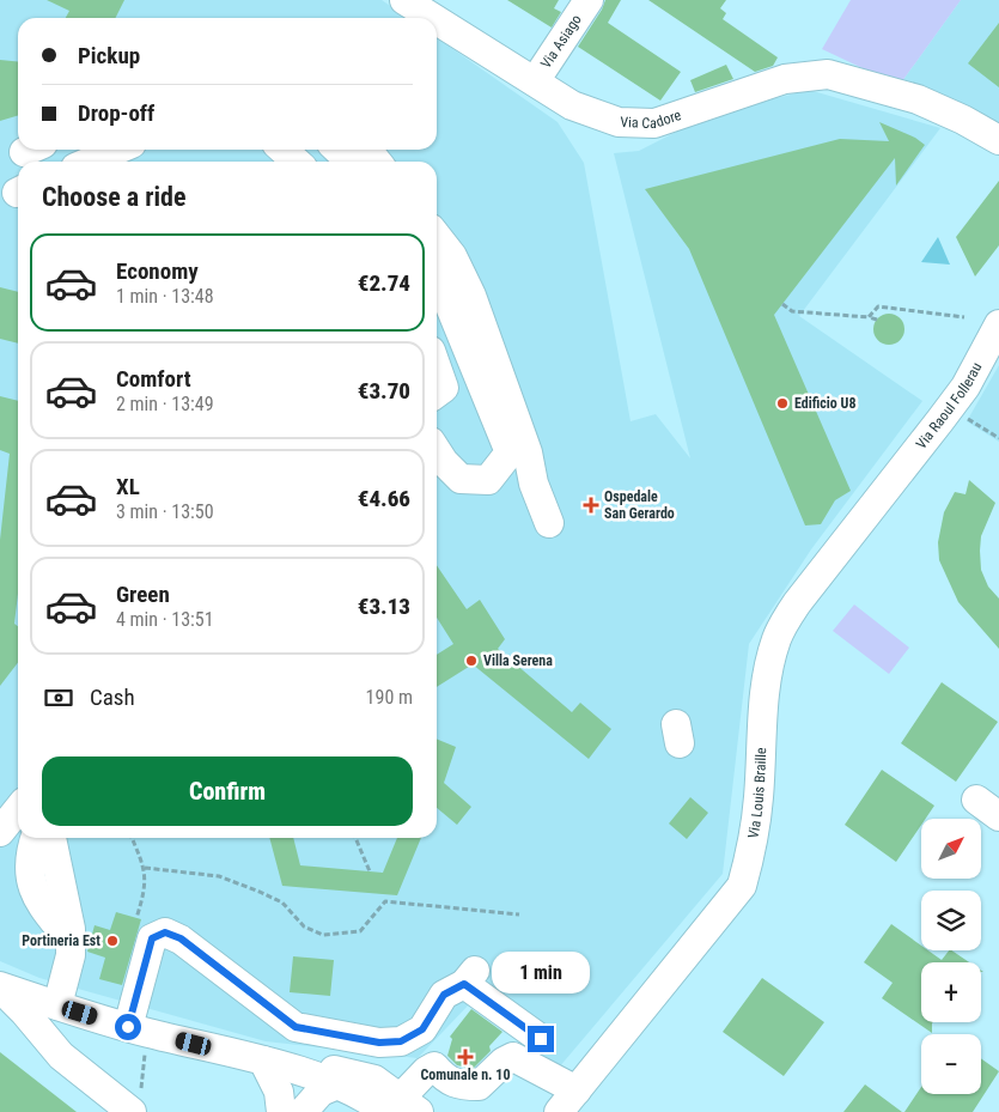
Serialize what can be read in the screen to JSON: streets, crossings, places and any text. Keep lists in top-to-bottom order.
{
  "streets": {
    "street": [
      "Via Asiago",
      "Via Cadore",
      "Via Raoul Follerau",
      "Via Louis Braille"
    ]
  },
  "crossings": [
    ["Via Asiago", "Via Cadore"],
    ["Via Raoul Follerau", "Via Louis Braille"]
  ],
  "places": {
    "other": ["Edificio U8", "Villa Serena", "Portineria Est"],
    "health": ["Ospedale San Gerardo", "Comunale n. 10"]
  },
  "north": "top right",
  "page": {
    "banner": ["Pickup", "Drop-off"],
    "heading": "Choose a ride",
    "list": [
      {
        "name": "Economy",
        "note": "1 min · 13:48",
        "value": "€2.74"
      },
      {
        "name": "Comfort",
        "note": "2 min · 13:49",
        "value": "€3.70"
      },
      {
        "name": "XL",
        "note": "3 min · 13:50",
        "value": "€4.66"
      },
      {
        "name": "Green",
        "note": "4 min · 13:51",
        "value": "€3.13"
      }
    ],
    "pay": ["Cash", "190 m"],
    "buttons": "Confirm",
    "map_buttons": ["+", "−"],
    "bubble": "1 min"
  }
}
